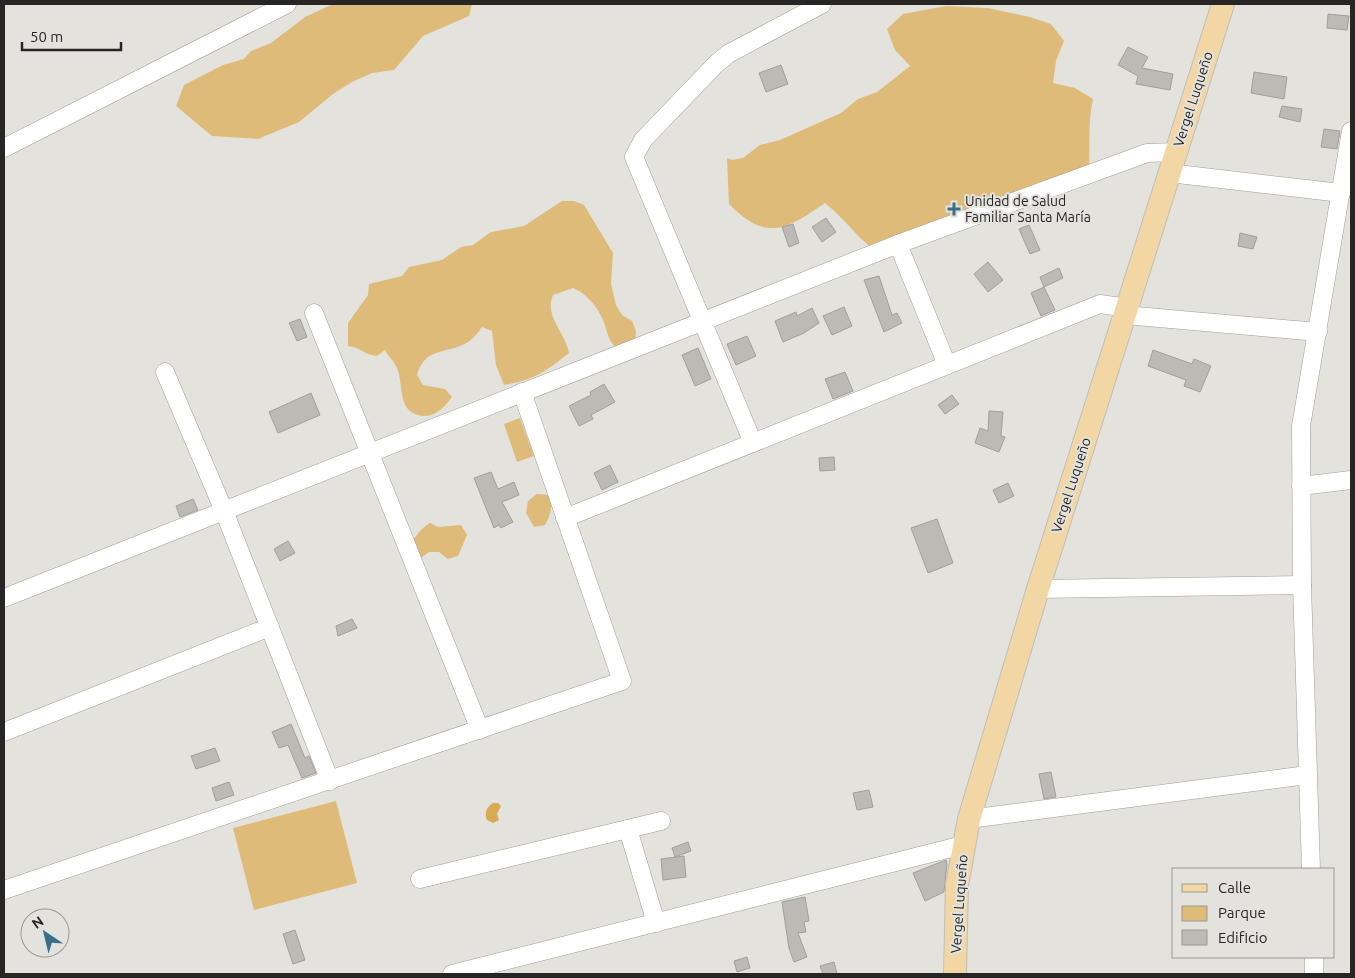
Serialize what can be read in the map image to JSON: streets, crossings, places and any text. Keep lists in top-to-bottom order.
{
  "streets": {
    "main road": ["Vergel Luqueño"]
  },
  "places": {
    "health": ["Unidad de Salud Familiar Santa María"]
  },
  "legend": ["Calle", "Parque", "Edificio"],
  "scale_bar": "50 m",
  "north": "top left"
}
